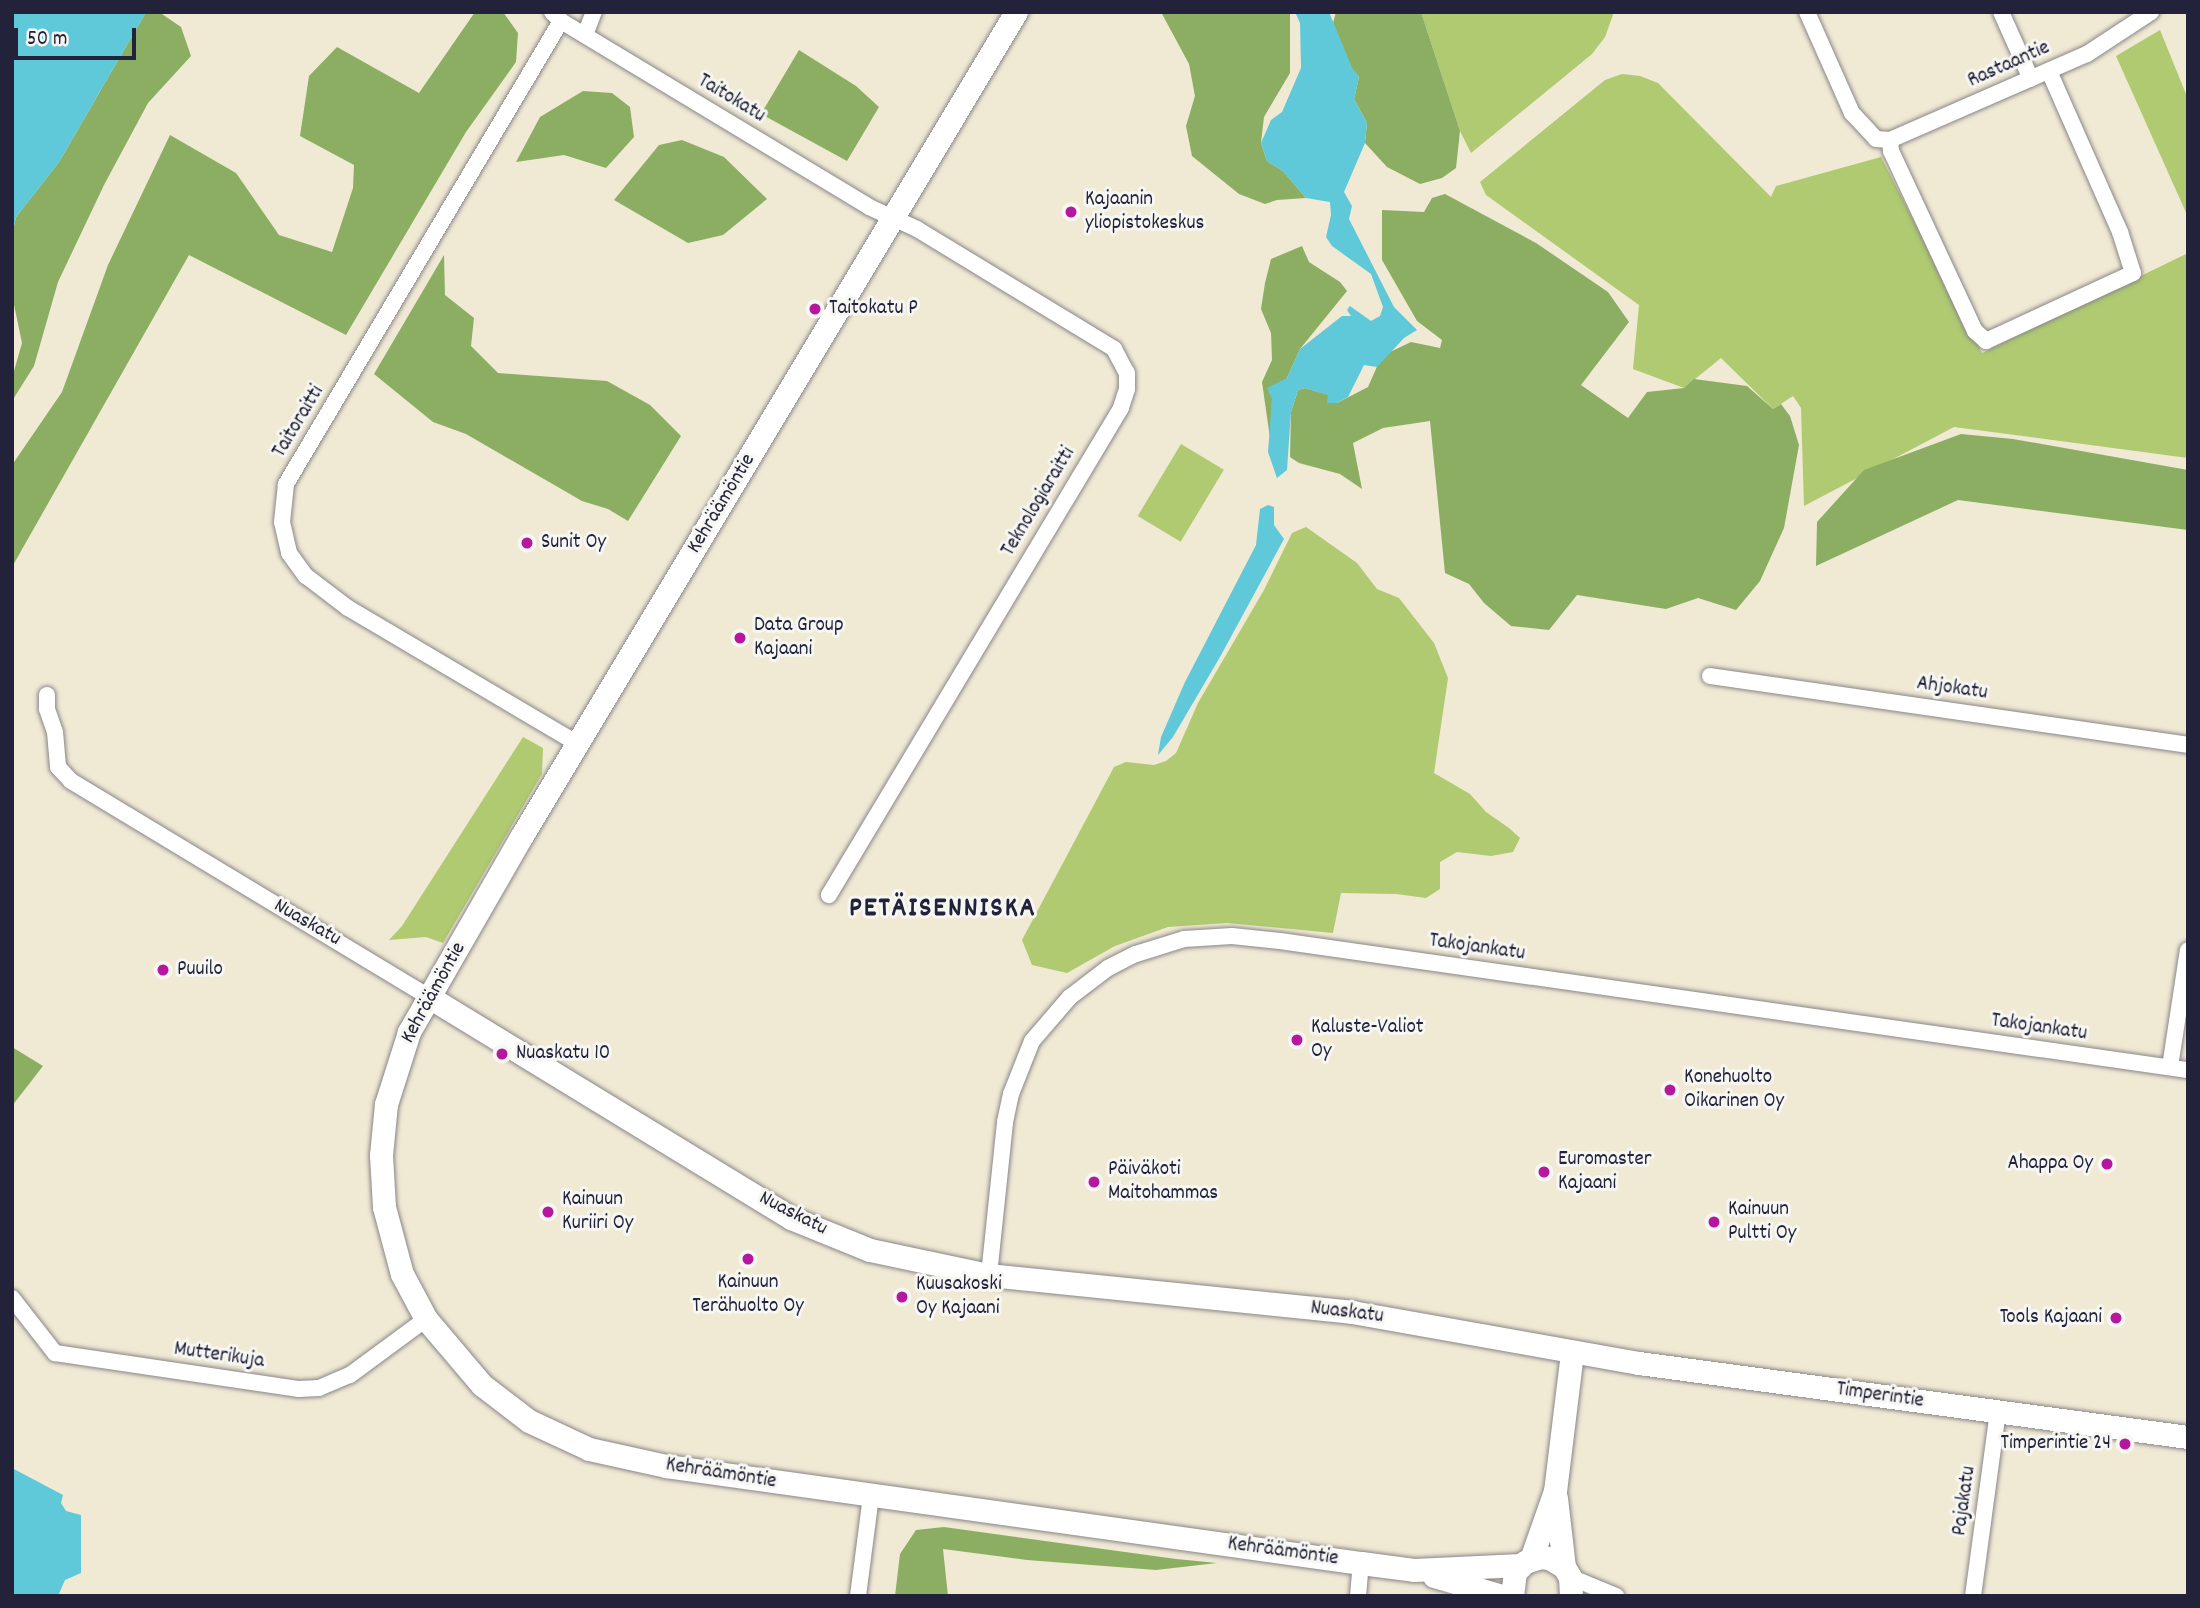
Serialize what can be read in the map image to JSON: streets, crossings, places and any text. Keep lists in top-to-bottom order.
{
  "streets": {
    "street": [
      "Rastaantie",
      "Taitokatu",
      "Taitoraitti",
      "Teknologiaraitti",
      "Kehräämöntie",
      "Ahjokatu",
      "Nuaskatu",
      "Takojankatu",
      "Mutterikuja",
      "Timperintie",
      "Pajakatu"
    ]
  },
  "crossings": [
    ["Taitokatu", "Taitoraitti"],
    ["Taitokatu", "Teknologiaraitti"],
    ["Taitokatu", "Kehräämöntie"],
    ["Taitoraitti", "Kehräämöntie"],
    ["Teknologiaraitti", "Kehräämöntie"],
    ["Kehräämöntie", "Nuaskatu"],
    ["Kehräämöntie", "Mutterikuja"],
    ["Nuaskatu", "Takojankatu"],
    ["Nuaskatu", "Timperintie"],
    ["Timperintie", "Pajakatu"]
  ],
  "districts": ["PETÄISENNISKA"],
  "places": [
    "Kajaanin yliopistokeskus",
    "Taitokatu P",
    "Sunit Oy",
    "Data Group Kajaani",
    "Puuilo",
    "Kaluste-Valiot Oy",
    "Nuaskatu 10",
    "Konehuolto Oikarinen Oy",
    "Ahappa Oy",
    "Euromaster Kajaani",
    "Päiväkoti Maitohammas",
    "Kainuun Kuriiri Oy",
    "Kainuun Pultti Oy",
    "Kainuun Terähuolto Oy",
    "Kuusakoski Oy Kajaani",
    "Tools Kajaani",
    "Timperintie 24"
  ],
  "scale_bar": "50 m"
}
